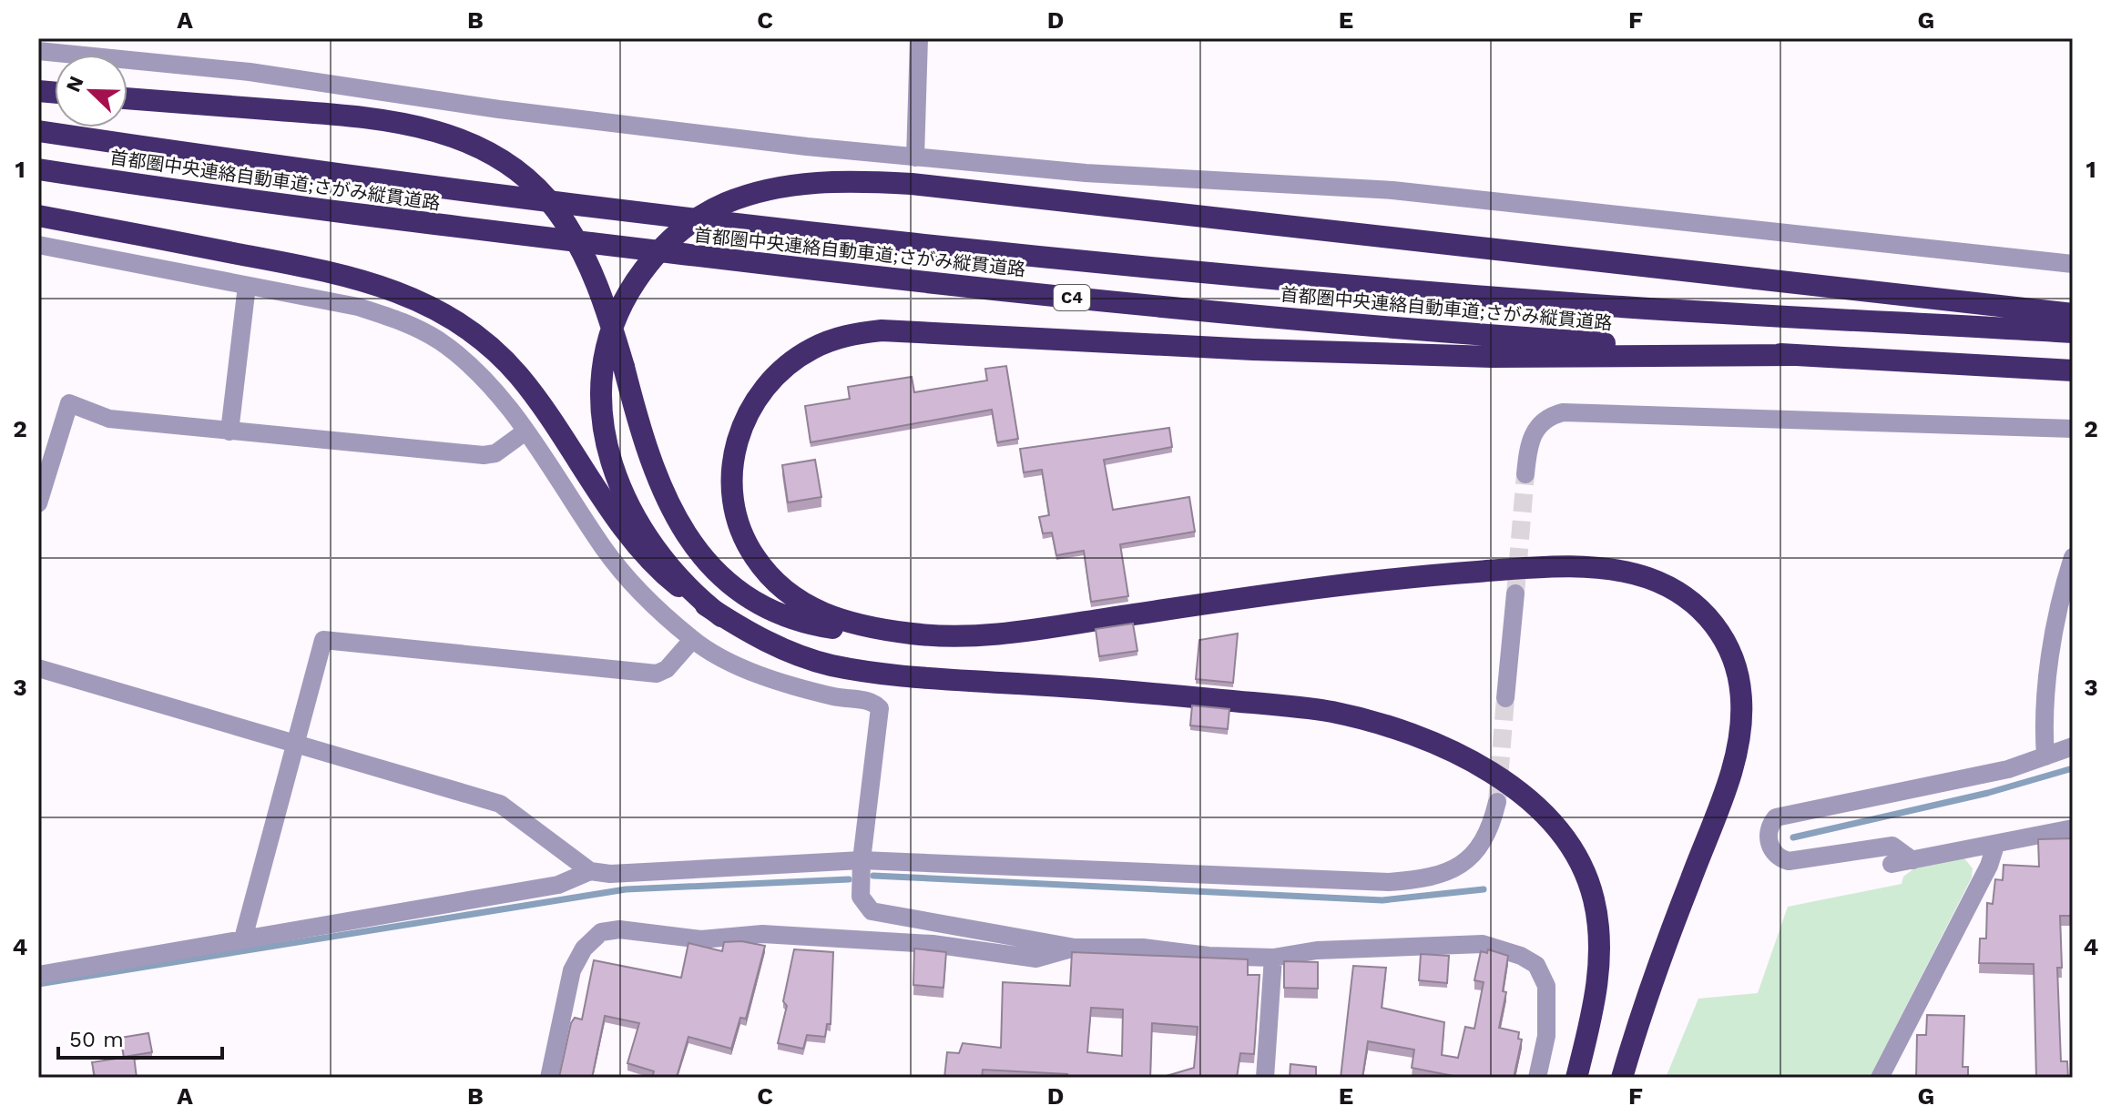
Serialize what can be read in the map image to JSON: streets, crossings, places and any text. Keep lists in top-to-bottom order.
{
  "streets": {
    "highway": ["首都圏中央連絡自動車道;さがみ縦貫道路", "C4"]
  },
  "scale_bar": "50 m",
  "north": "top left",
  "grid": {
    "columns": [
      "A",
      "B",
      "C",
      "D",
      "E",
      "F",
      "G"
    ],
    "rows": [
      "1",
      "2",
      "3",
      "4"
    ]
  }
}
